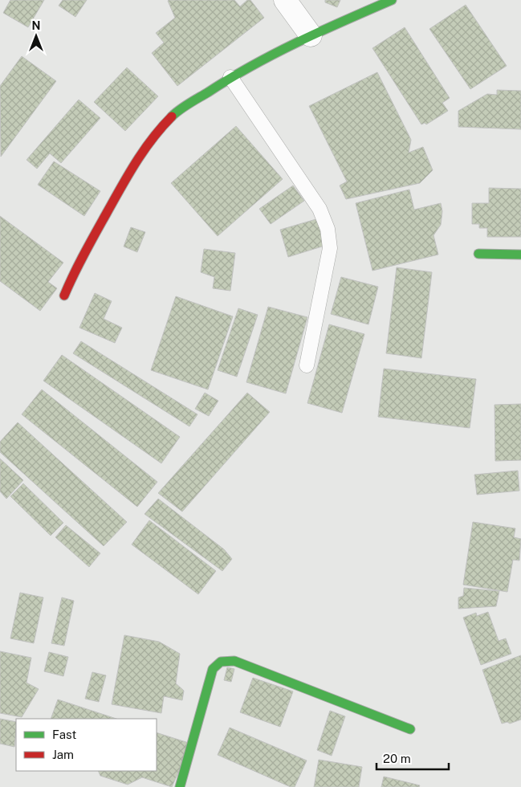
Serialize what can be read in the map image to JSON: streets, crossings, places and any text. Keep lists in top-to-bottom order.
{
  "legend": ["Fast", "Jam"],
  "scale_bar": "20 m",
  "north": "top"
}
